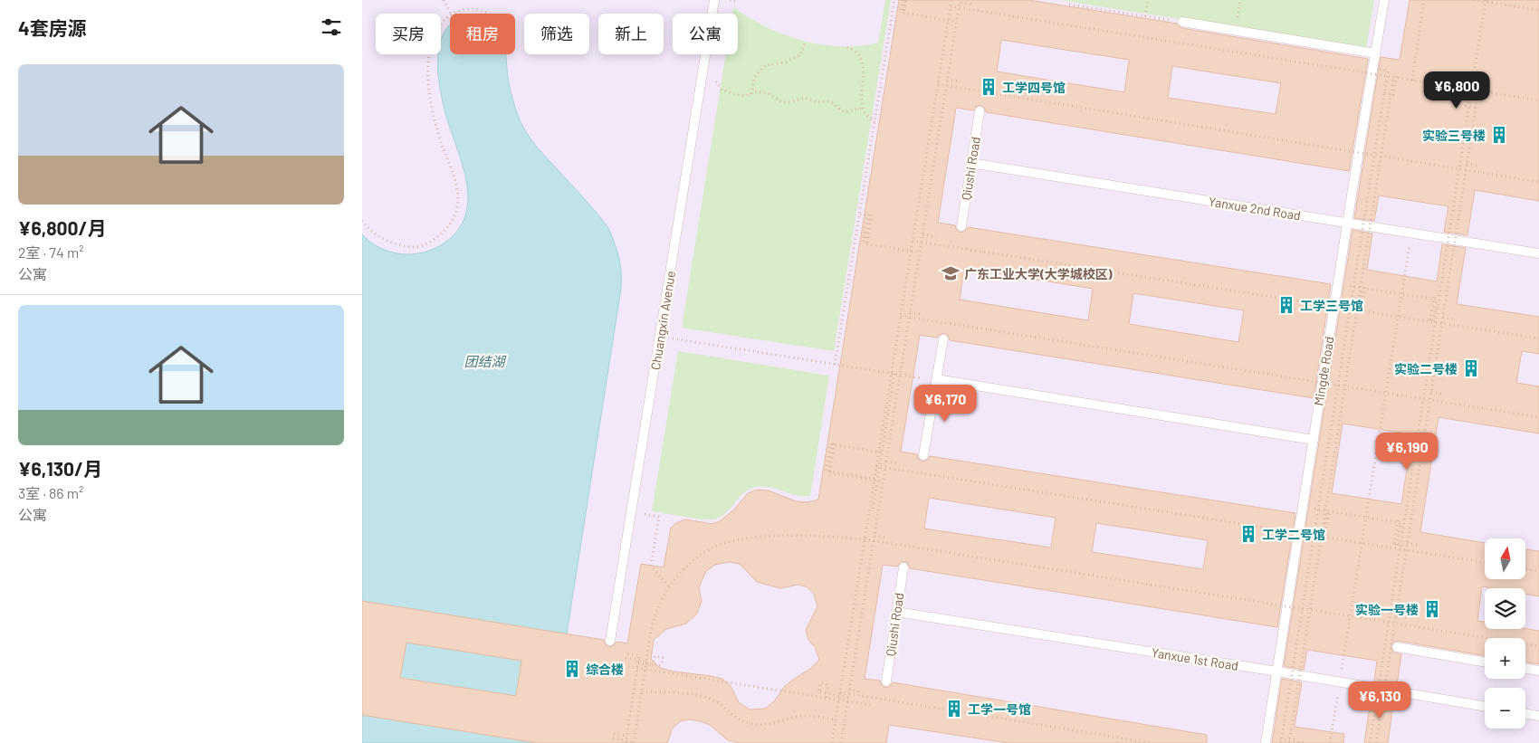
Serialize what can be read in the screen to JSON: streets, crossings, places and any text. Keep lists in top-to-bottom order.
{
  "streets": {
    "lane": [
      "Qiushi Road",
      "Yanxue 2nd Road",
      "Chuangxin Avenue",
      "Mingde Road",
      "Yanxue 1st Road"
    ]
  },
  "crossings": [
    ["Qiushi Road", "Yanxue 2nd Road"],
    ["Qiushi Road", "Yanxue 1st Road"],
    ["Yanxue 2nd Road", "Mingde Road"],
    ["Mingde Road", "Yanxue 1st Road"]
  ],
  "water": ["团结湖"],
  "places": {
    "building": [
      "工学四号馆",
      "实验三号楼",
      "工学三号馆",
      "实验二号楼",
      "工学二号馆",
      "实验一号楼",
      "综合楼",
      "工学一号馆"
    ],
    "school or university": ["广东工业大学(大学城校区)"]
  },
  "north": "top",
  "page": {
    "heading": "4套房源",
    "chip": [
      "买房",
      "租房",
      "筛选",
      "新上",
      "公寓"
    ],
    "list": [
      {
        "name": "¥6,800/月",
        "note": "2室 · 74 m² · 公寓"
      },
      {
        "name": "¥6,130/月",
        "note": "3室 · 86 m² · 公寓"
      }
    ],
    "price": [
      "¥6,800",
      "¥6,170",
      "¥6,190",
      "¥6,130"
    ],
    "map_buttons": ["+", "−"]
  }
}
